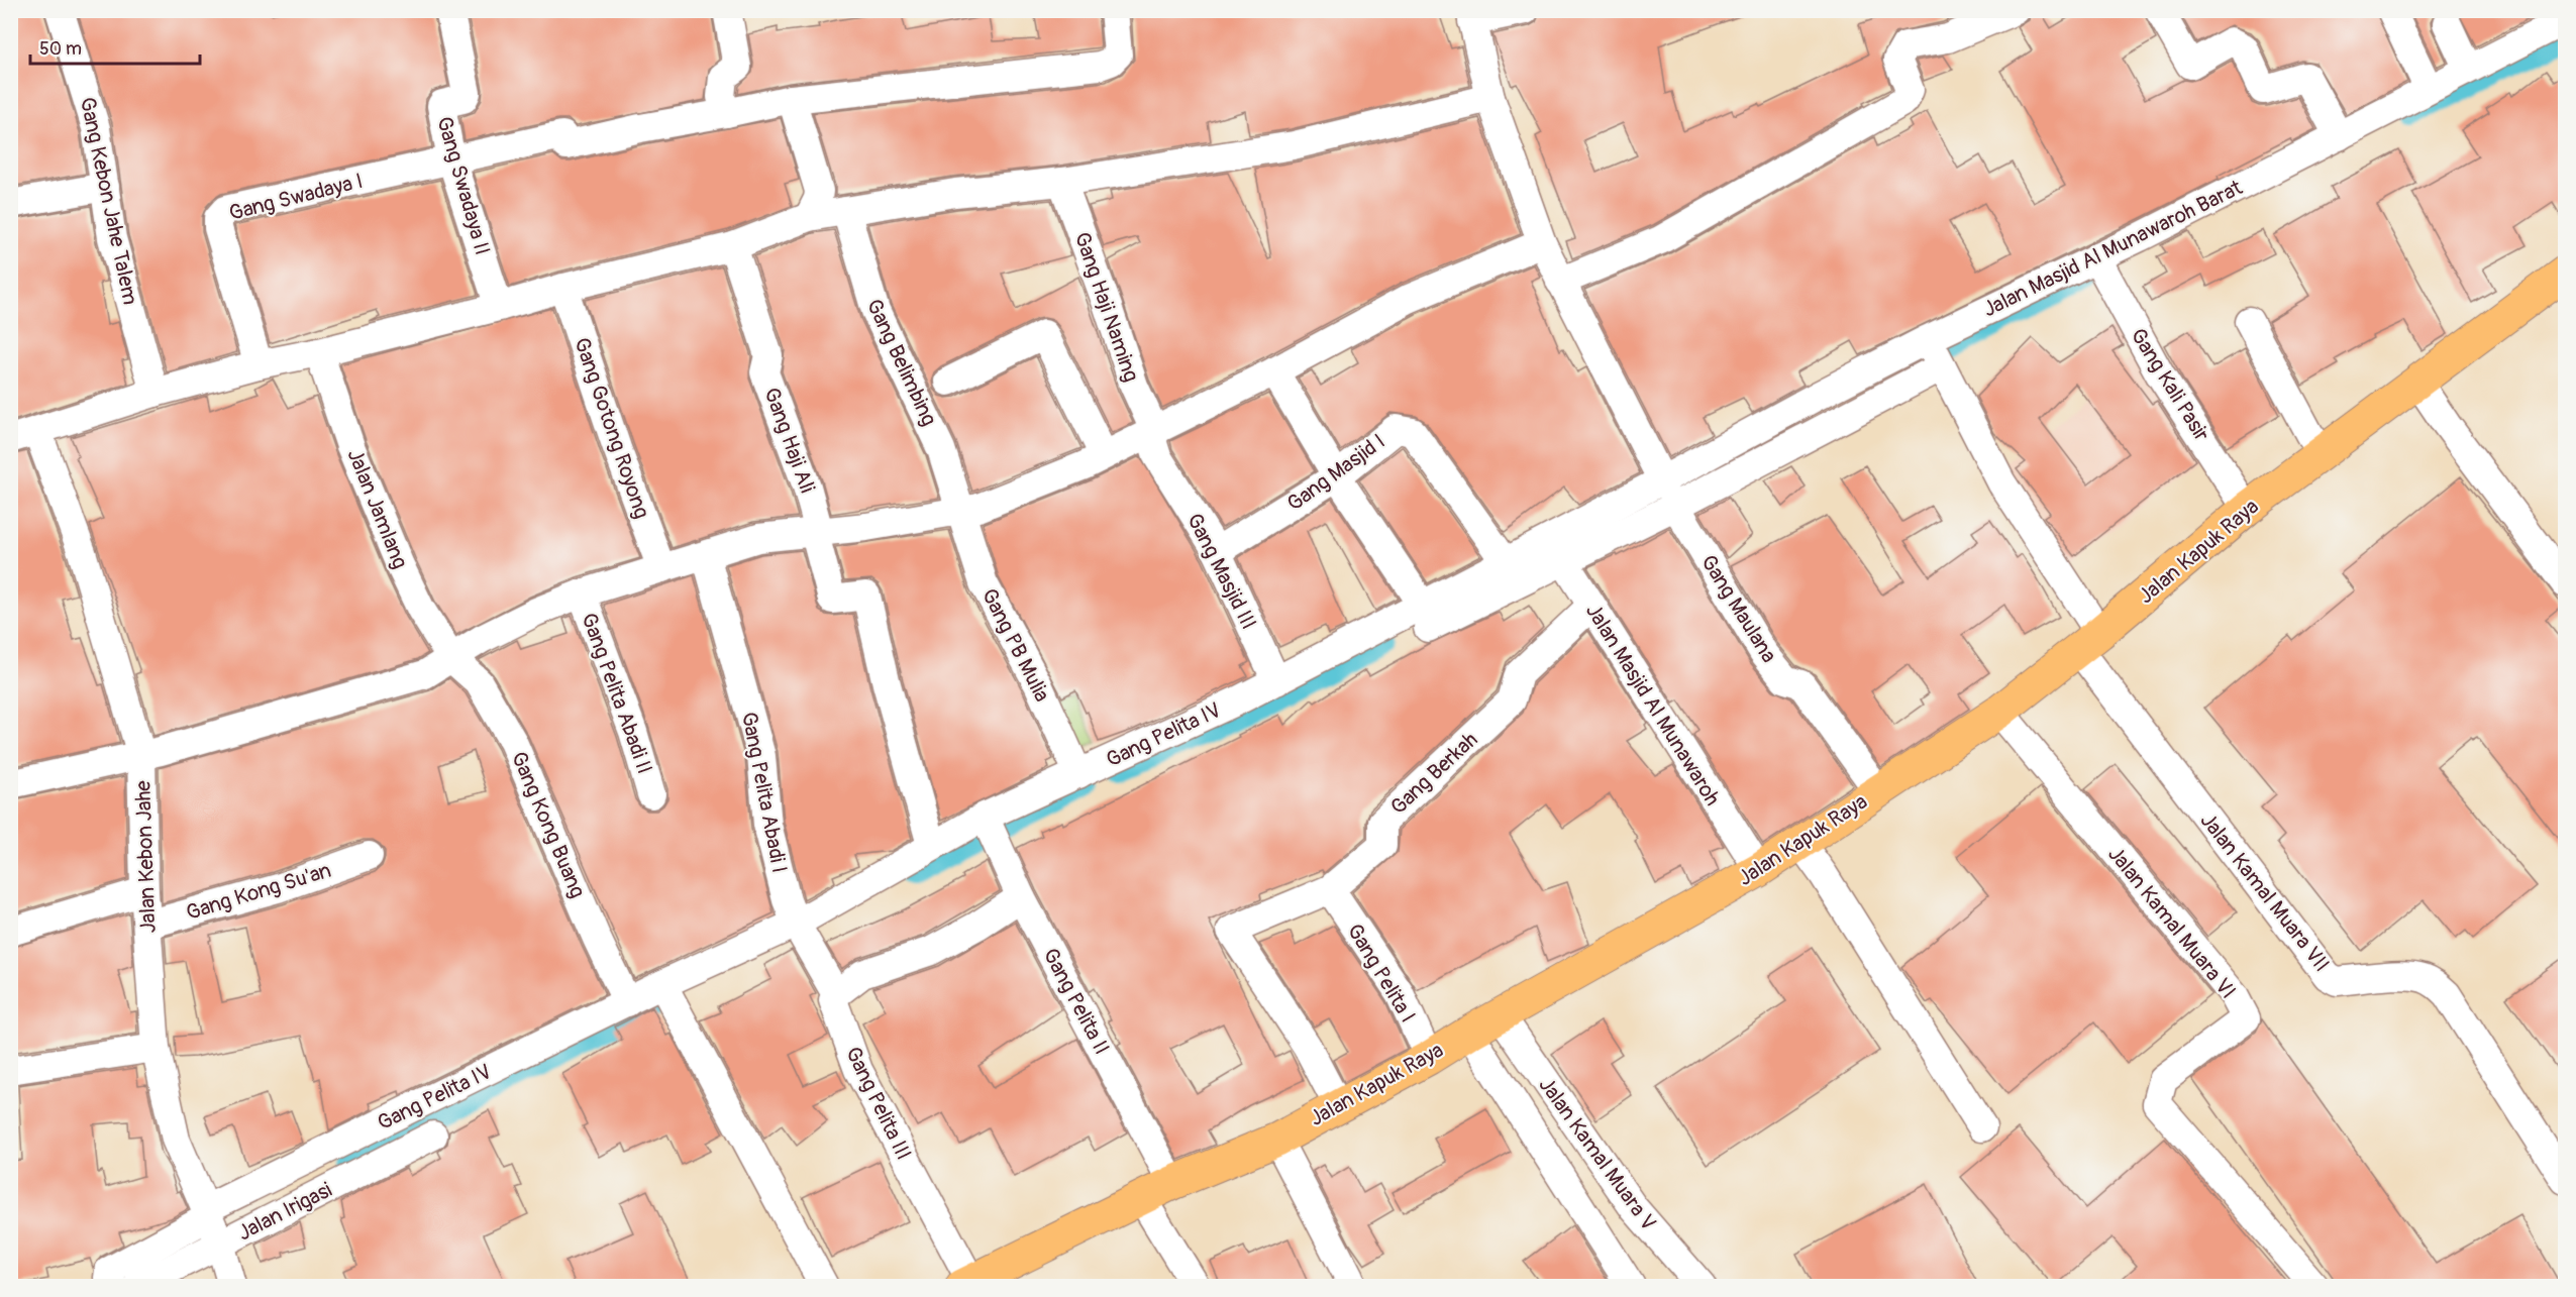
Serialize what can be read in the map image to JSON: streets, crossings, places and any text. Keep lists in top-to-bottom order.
{
  "streets": {
    "main road": ["Jalan Kapuk Raya"],
    "street": [
      "Gang Swadaya II",
      "Gang Swadaya I",
      "Gang Kebon Jahe Talem",
      "Jalan Masjid Al Munawaroh Barat",
      "Gang Haji Naming",
      "Gang Belimbing",
      "Gang Kali Pasir",
      "Gang Gotong Royong",
      "Gang Haji Ali",
      "Gang Masjid I",
      "Jalan Jamlang",
      "Gang Masjid III",
      "Gang Maulana",
      "Gang PB Mulia",
      "Gang Pelita Abadi II",
      "Jalan Masjid Al Munawaroh",
      "Gang Pelita IV",
      "Gang Berkah",
      "Gang Pelita Abadi I",
      "Gang Kong Buang",
      "Jalan Kebon Jahe",
      "Gang Kong Su'an",
      "Jalan Kamal Muara VII",
      "Jalan Kamal Muara VI",
      "Gang Pelita I",
      "Gang Pelita II",
      "Gang Pelita III",
      "Jalan Kamal Muara V",
      "Jalan Irigasi"
    ]
  },
  "crossings": [
    ["Gang Swadaya II", "Gang Swadaya I"],
    ["Jalan Masjid Al Munawaroh Barat", "Gang Kali Pasir"],
    ["Jalan Masjid Al Munawaroh Barat", "Gang Maulana"],
    ["Jalan Masjid Al Munawaroh Barat", "Jalan Masjid Al Munawaroh"],
    ["Jalan Masjid Al Munawaroh Barat", "Gang Pelita IV"],
    ["Jalan Masjid Al Munawaroh Barat", "Jalan Kamal Muara VII"],
    ["Gang Haji Naming", "Gang Masjid III"],
    ["Gang Belimbing", "Gang PB Mulia"],
    ["Gang Kali Pasir", "Jalan Kapuk Raya"],
    ["Gang Haji Ali", "Gang Pelita IV"],
    ["Gang Masjid I", "Gang Masjid III"],
    ["Gang Masjid I", "Gang Pelita IV"],
    ["Jalan Jamlang", "Gang Kong Buang"],
    ["Jalan Kapuk Raya", "Gang Maulana"],
    ["Jalan Kapuk Raya", "Jalan Masjid Al Munawaroh"],
    ["Jalan Kapuk Raya", "Gang Berkah"],
    ["Jalan Kapuk Raya", "Jalan Kamal Muara VII"],
    ["Jalan Kapuk Raya", "Jalan Kamal Muara VI"],
    ["Jalan Kapuk Raya", "Gang Pelita I"],
    ["Jalan Kapuk Raya", "Gang Pelita II"],
    ["Jalan Kapuk Raya", "Gang Pelita III"],
    ["Jalan Kapuk Raya", "Jalan Kamal Muara V"],
    ["Gang Masjid III", "Gang Pelita IV"],
    ["Gang PB Mulia", "Gang Pelita IV"],
    ["Jalan Masjid Al Munawaroh", "Gang Pelita IV"],
    ["Jalan Masjid Al Munawaroh", "Gang Berkah"],
    ["Gang Pelita IV", "Gang Pelita Abadi I"],
    ["Gang Pelita IV", "Gang Kong Buang"],
    ["Gang Pelita IV", "Jalan Kebon Jahe"],
    ["Gang Pelita IV", "Gang Pelita II"],
    ["Gang Pelita IV", "Gang Pelita III"],
    ["Gang Pelita IV", "Jalan Irigasi"],
    ["Gang Berkah", "Gang Pelita I"],
    ["Gang Pelita Abadi I", "Gang Pelita III"],
    ["Jalan Kebon Jahe", "Gang Kong Su'an"],
    ["Jalan Kebon Jahe", "Jalan Irigasi"]
  ],
  "scale_bar": "50 m"
}
